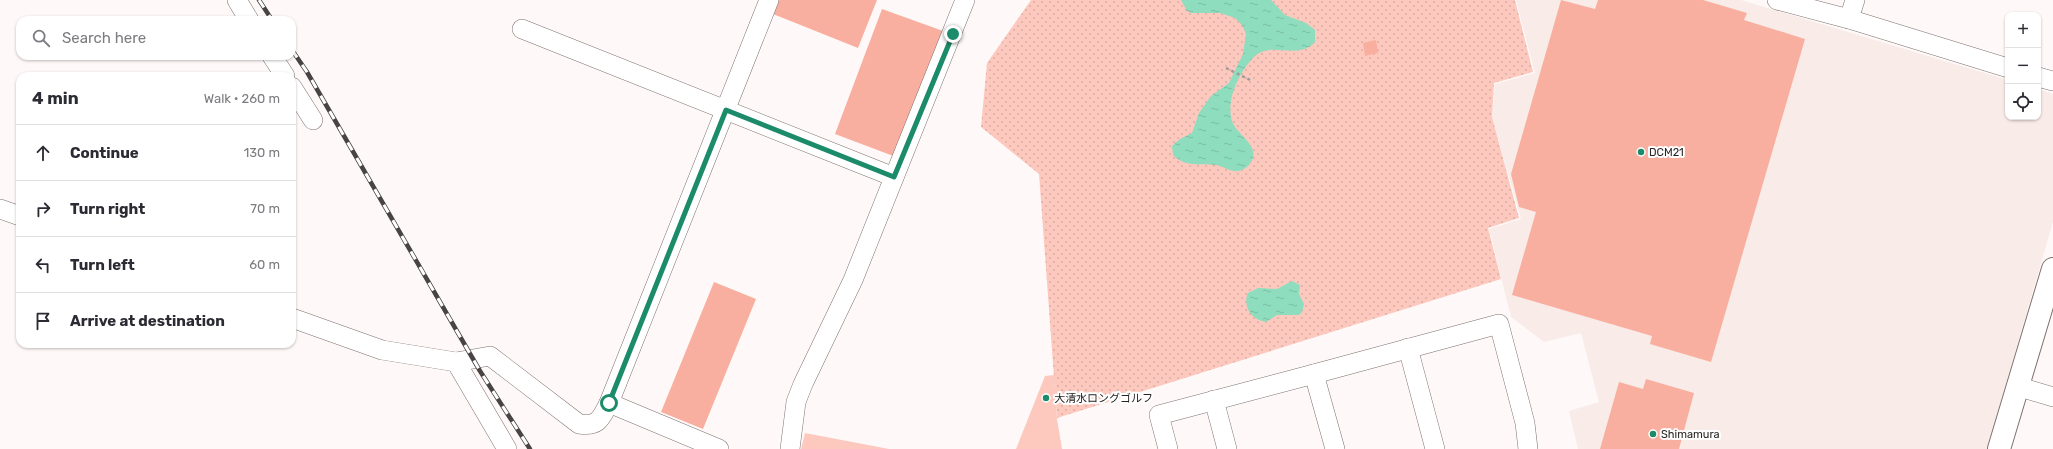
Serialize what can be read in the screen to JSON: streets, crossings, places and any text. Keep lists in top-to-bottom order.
{
  "places": ["DCM21", "大清水ロングゴルフ", "Shimamura"],
  "page": {
    "map_buttons": ["+", "−"],
    "search": "Search here",
    "heading": ["4 min", "Walk · 260 m"],
    "list": [
      ["Continue", "130 m"],
      ["Turn right", "70 m"],
      ["Turn left", "60 m"],
      "Arrive at destination"
    ]
  }
}
